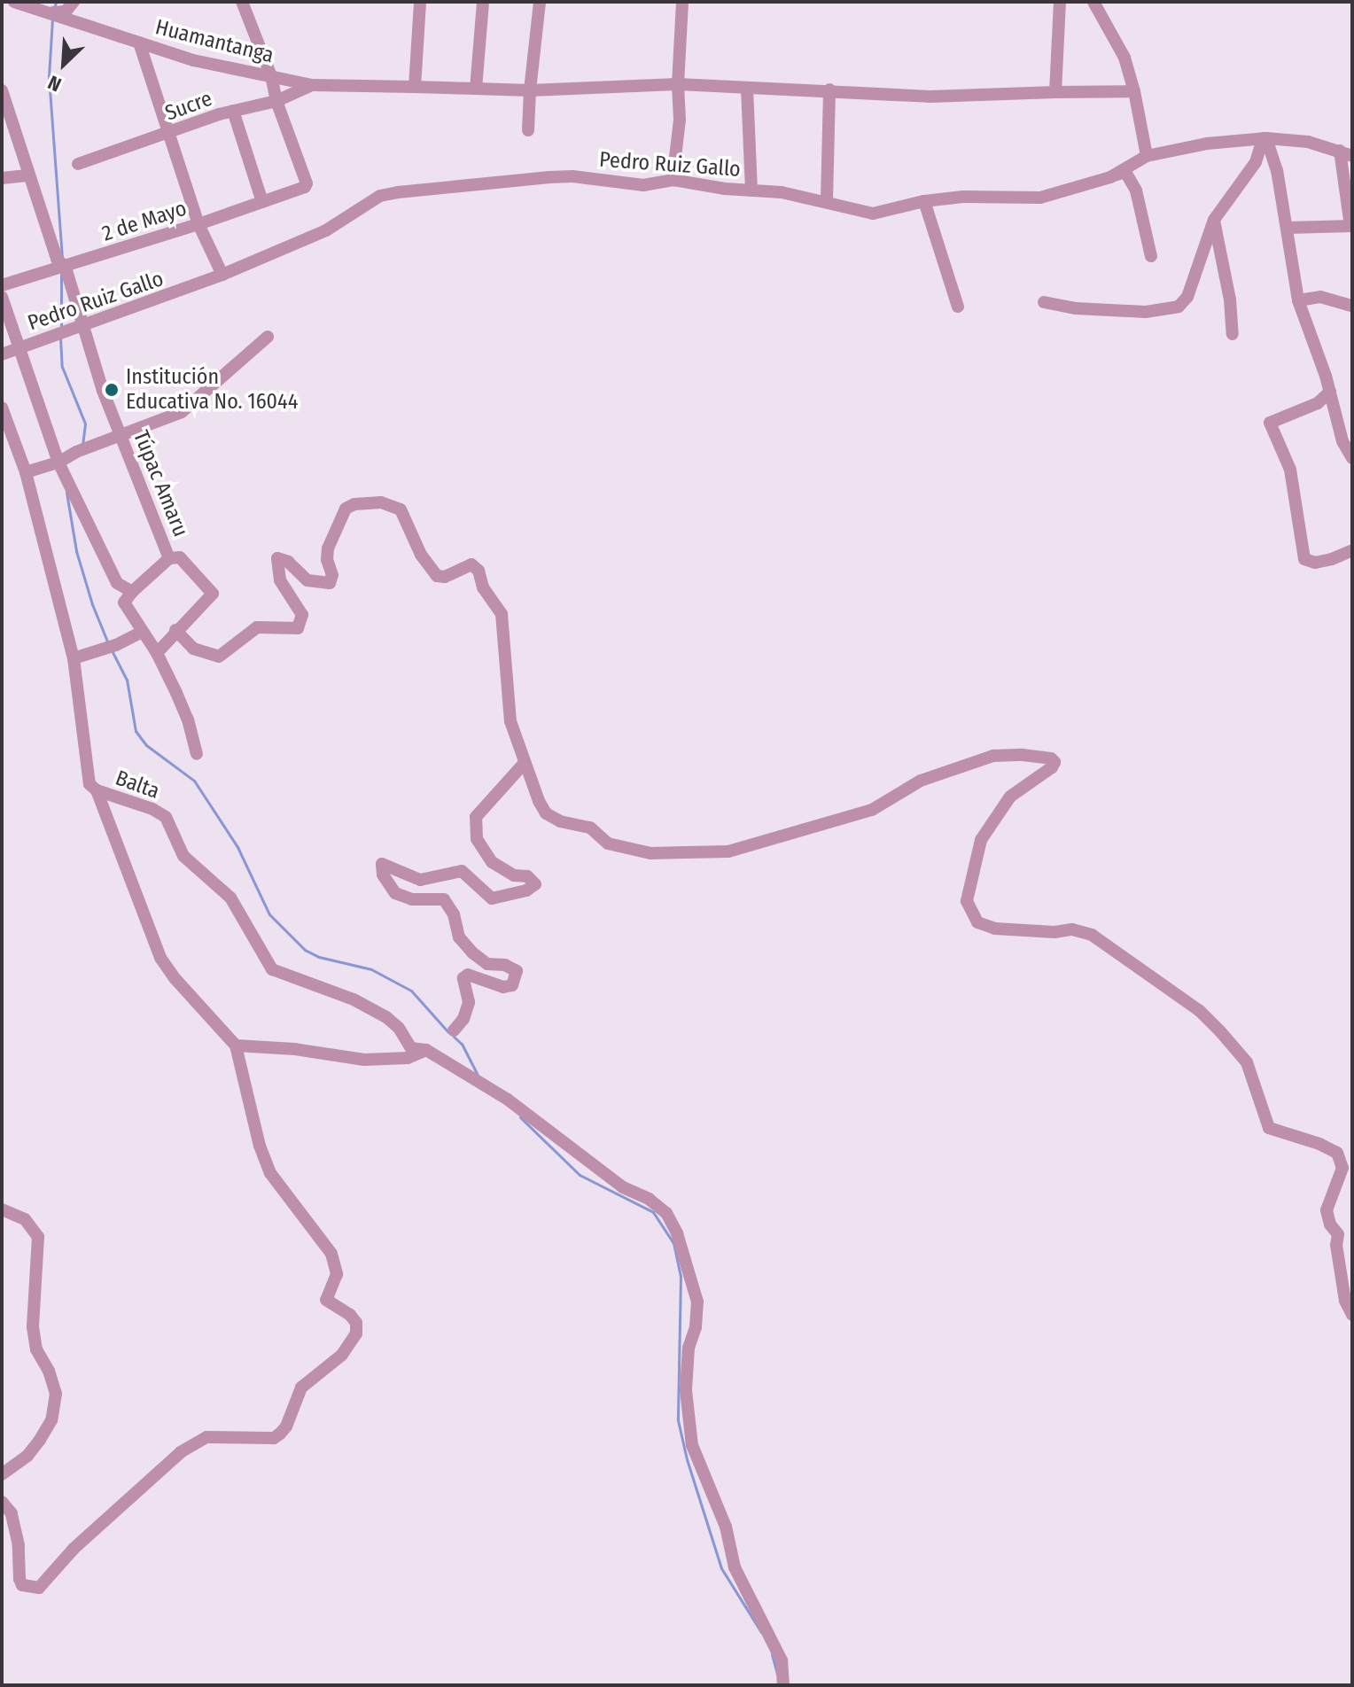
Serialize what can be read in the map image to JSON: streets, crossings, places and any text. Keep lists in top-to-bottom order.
{
  "streets": {
    "street": [
      "Huamantanga",
      "Sucre",
      "Pedro Ruiz Gallo",
      "2 de Mayo",
      "Túpac Amaru",
      "Balta"
    ]
  },
  "crossings": [
    ["Huamantanga", "Sucre"],
    ["Sucre", "2 de Mayo"],
    ["Pedro Ruiz Gallo", "Túpac Amaru"],
    ["2 de Mayo", "Túpac Amaru"]
  ],
  "places": ["Institución Educativa No. 16044"],
  "north": "bottom left"
}
